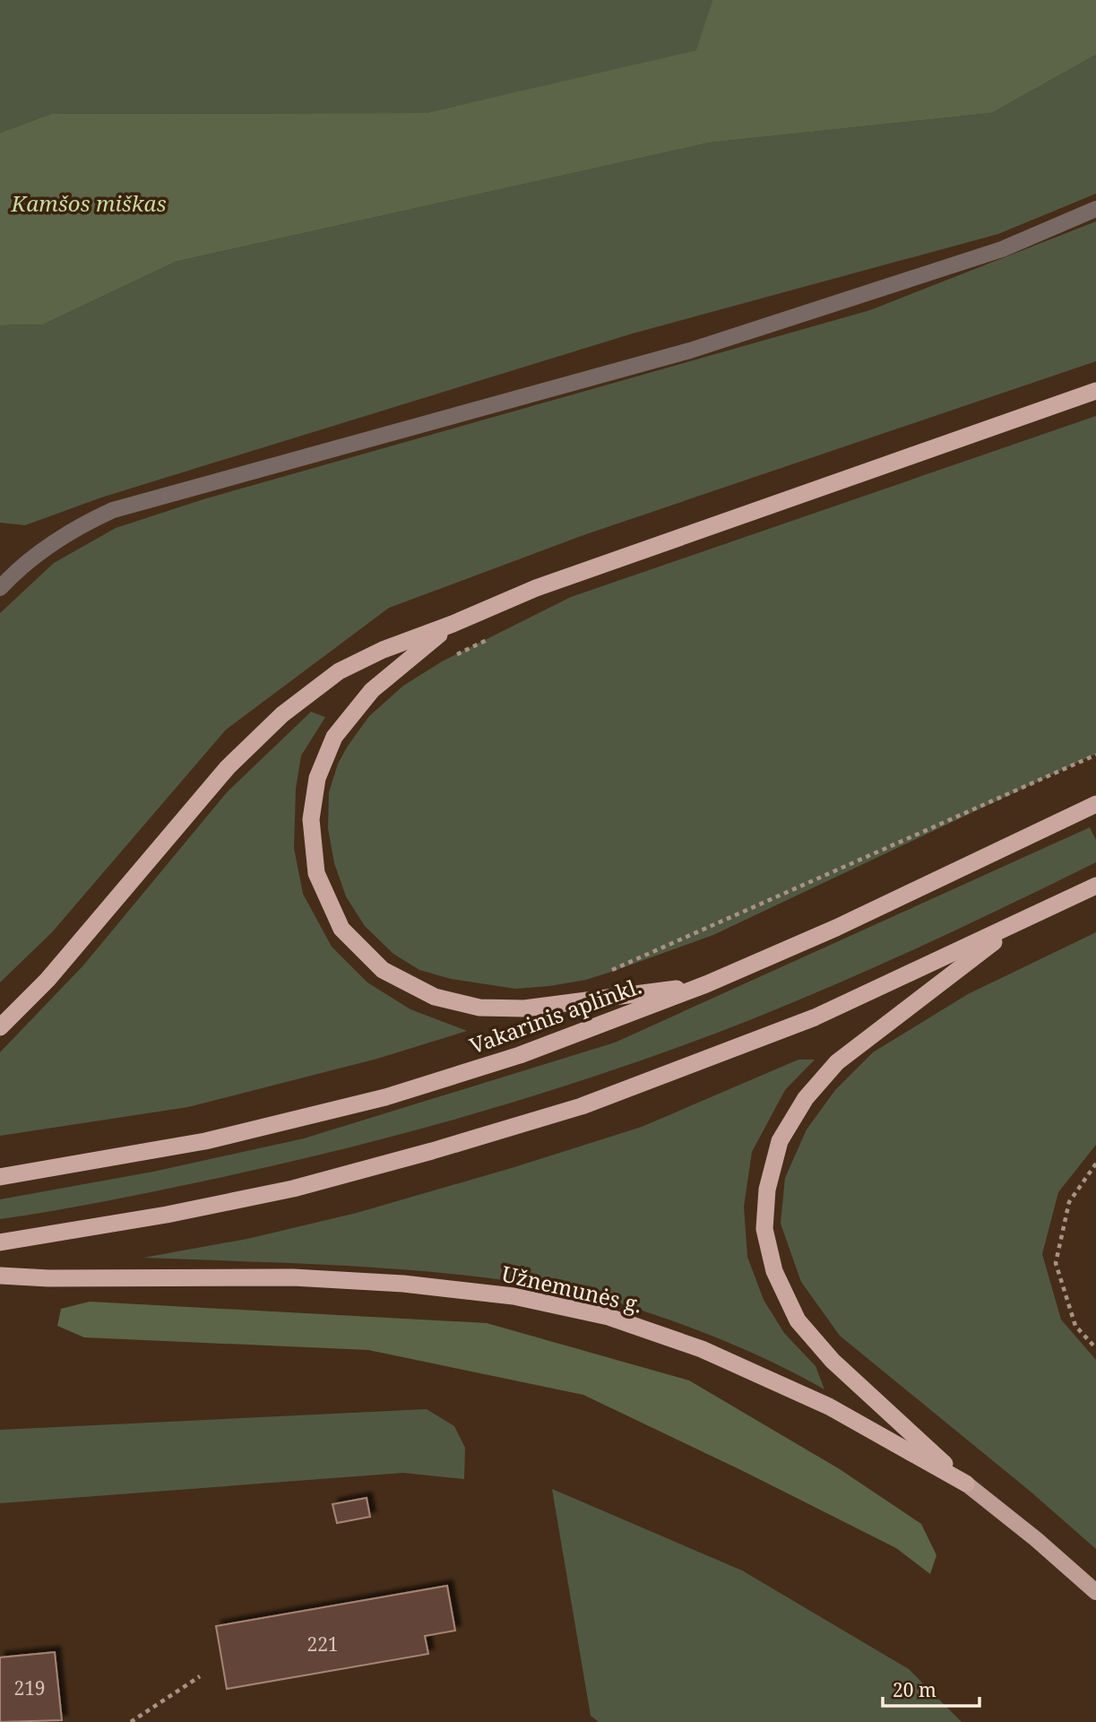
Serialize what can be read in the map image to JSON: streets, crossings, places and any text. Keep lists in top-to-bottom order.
{
  "streets": {
    "highway": ["Vakarinis aplinkl.", "Užnemunės g."]
  },
  "parks": ["Kamšos miškas"],
  "house_numbers": ["221", "219"],
  "scale_bar": "20 m"
}
